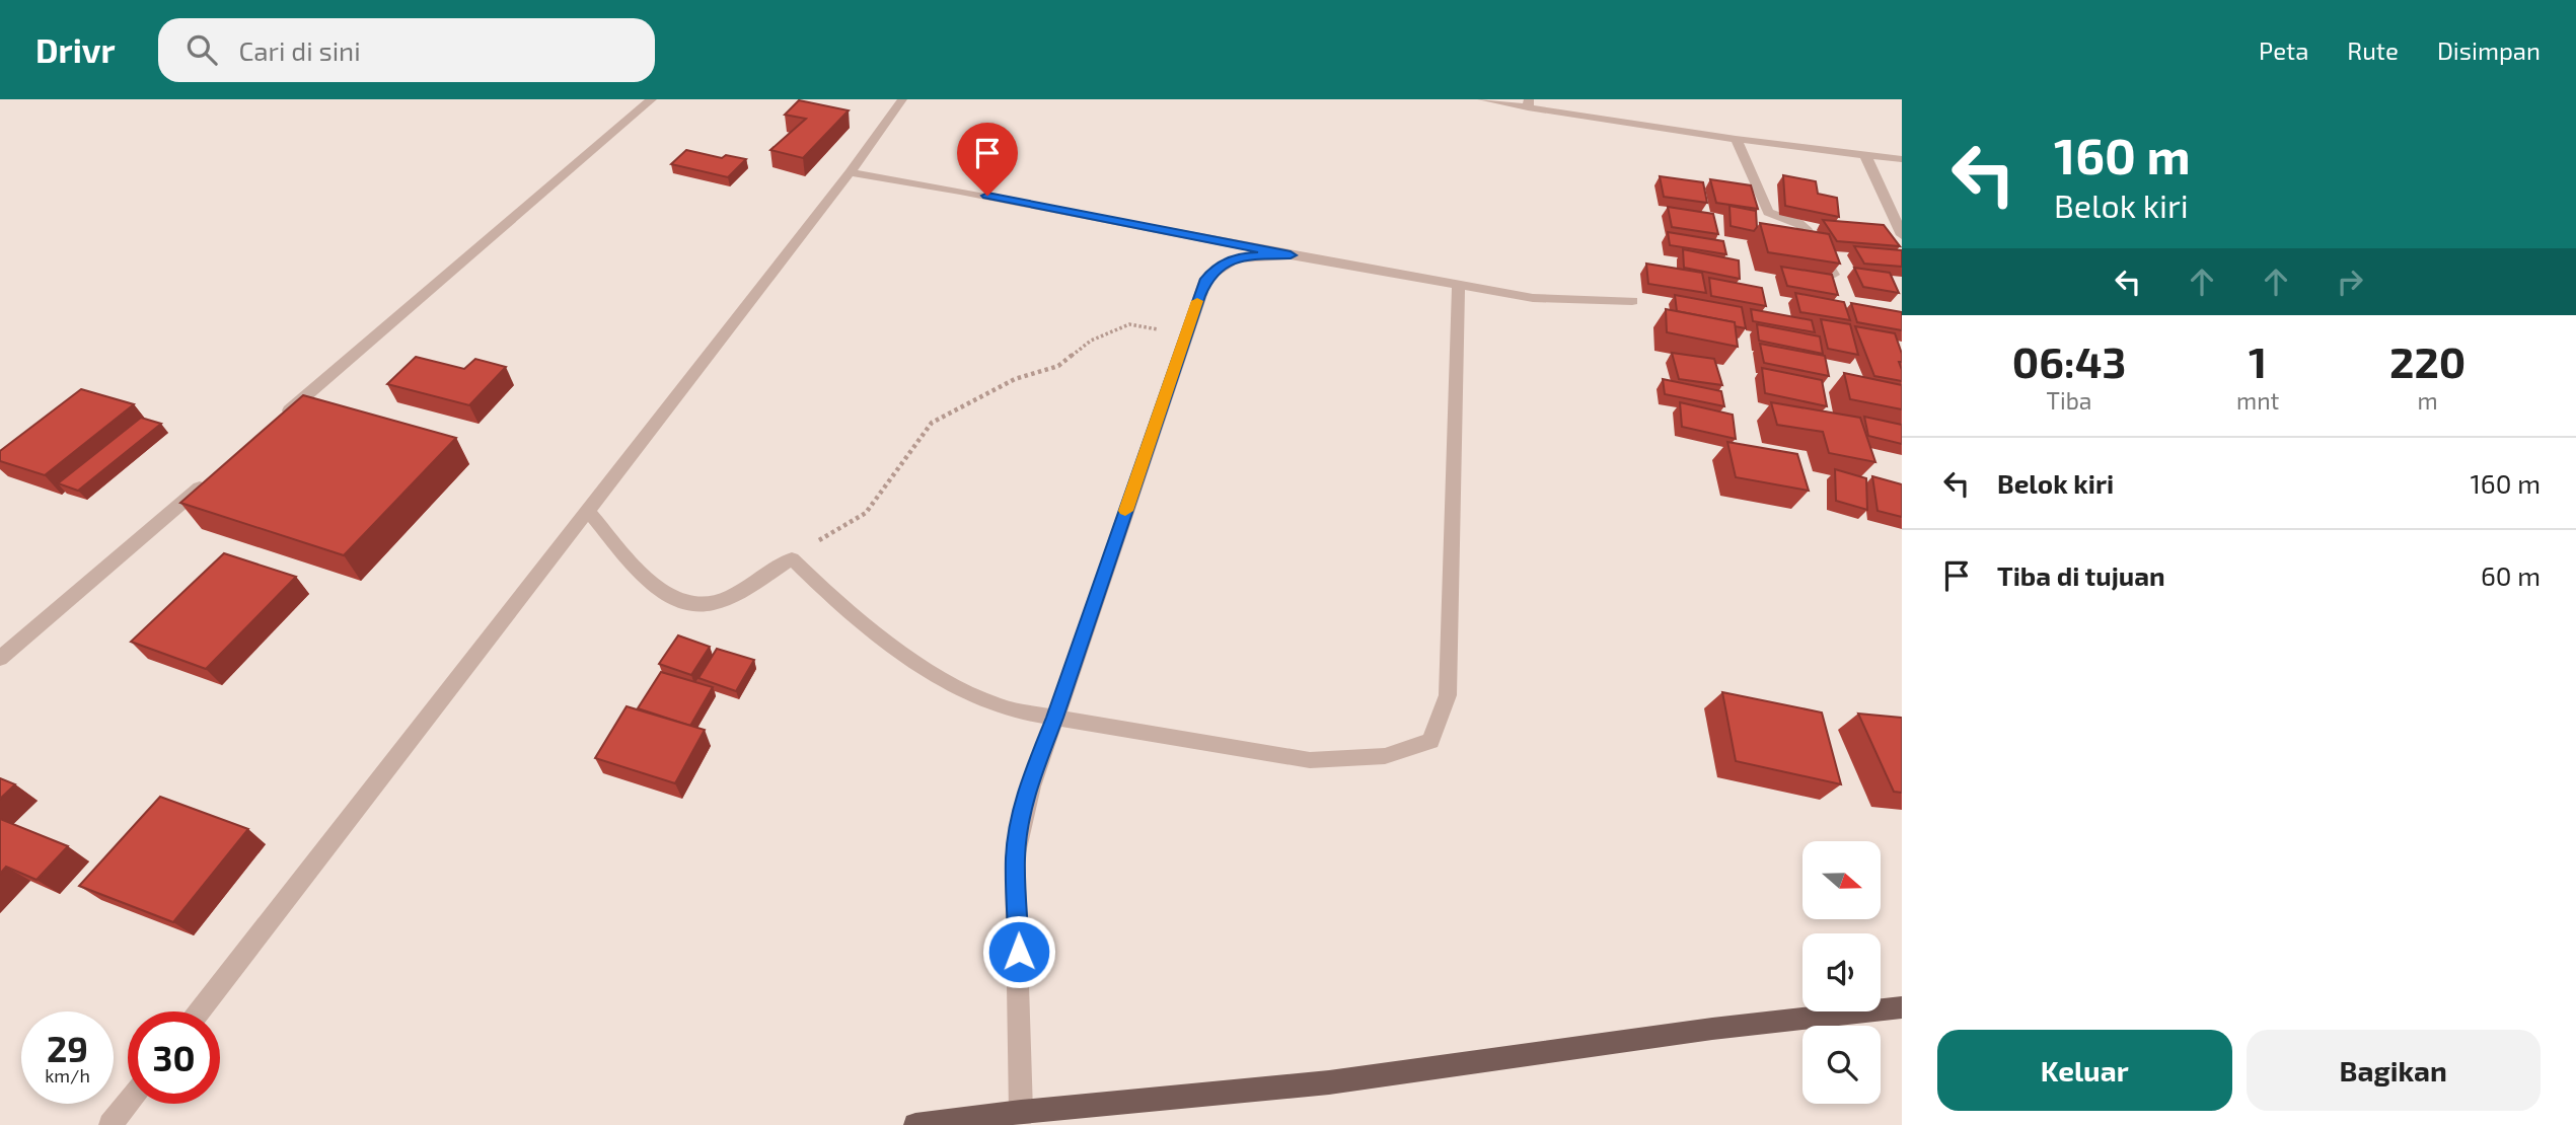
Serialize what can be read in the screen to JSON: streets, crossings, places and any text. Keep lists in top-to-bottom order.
{
  "north": "right",
  "page": {
    "header": "Drivr",
    "search": "Cari di sini",
    "nav": ["Peta", "Rute", "Disimpan"],
    "turn": ["160 m", "Belok kiri"],
    "eta": [
      "06:43",
      "Tiba",
      "1",
      "mnt",
      "220",
      "m"
    ],
    "list": [
      {
        "name": "Belok kiri",
        "value": "160 m"
      },
      {
        "name": "Tiba di tujuan",
        "value": "60 m"
      }
    ],
    "speed": "29 km/h",
    "limit": "30",
    "buttons": ["Keluar", "Bagikan"]
  }
}
